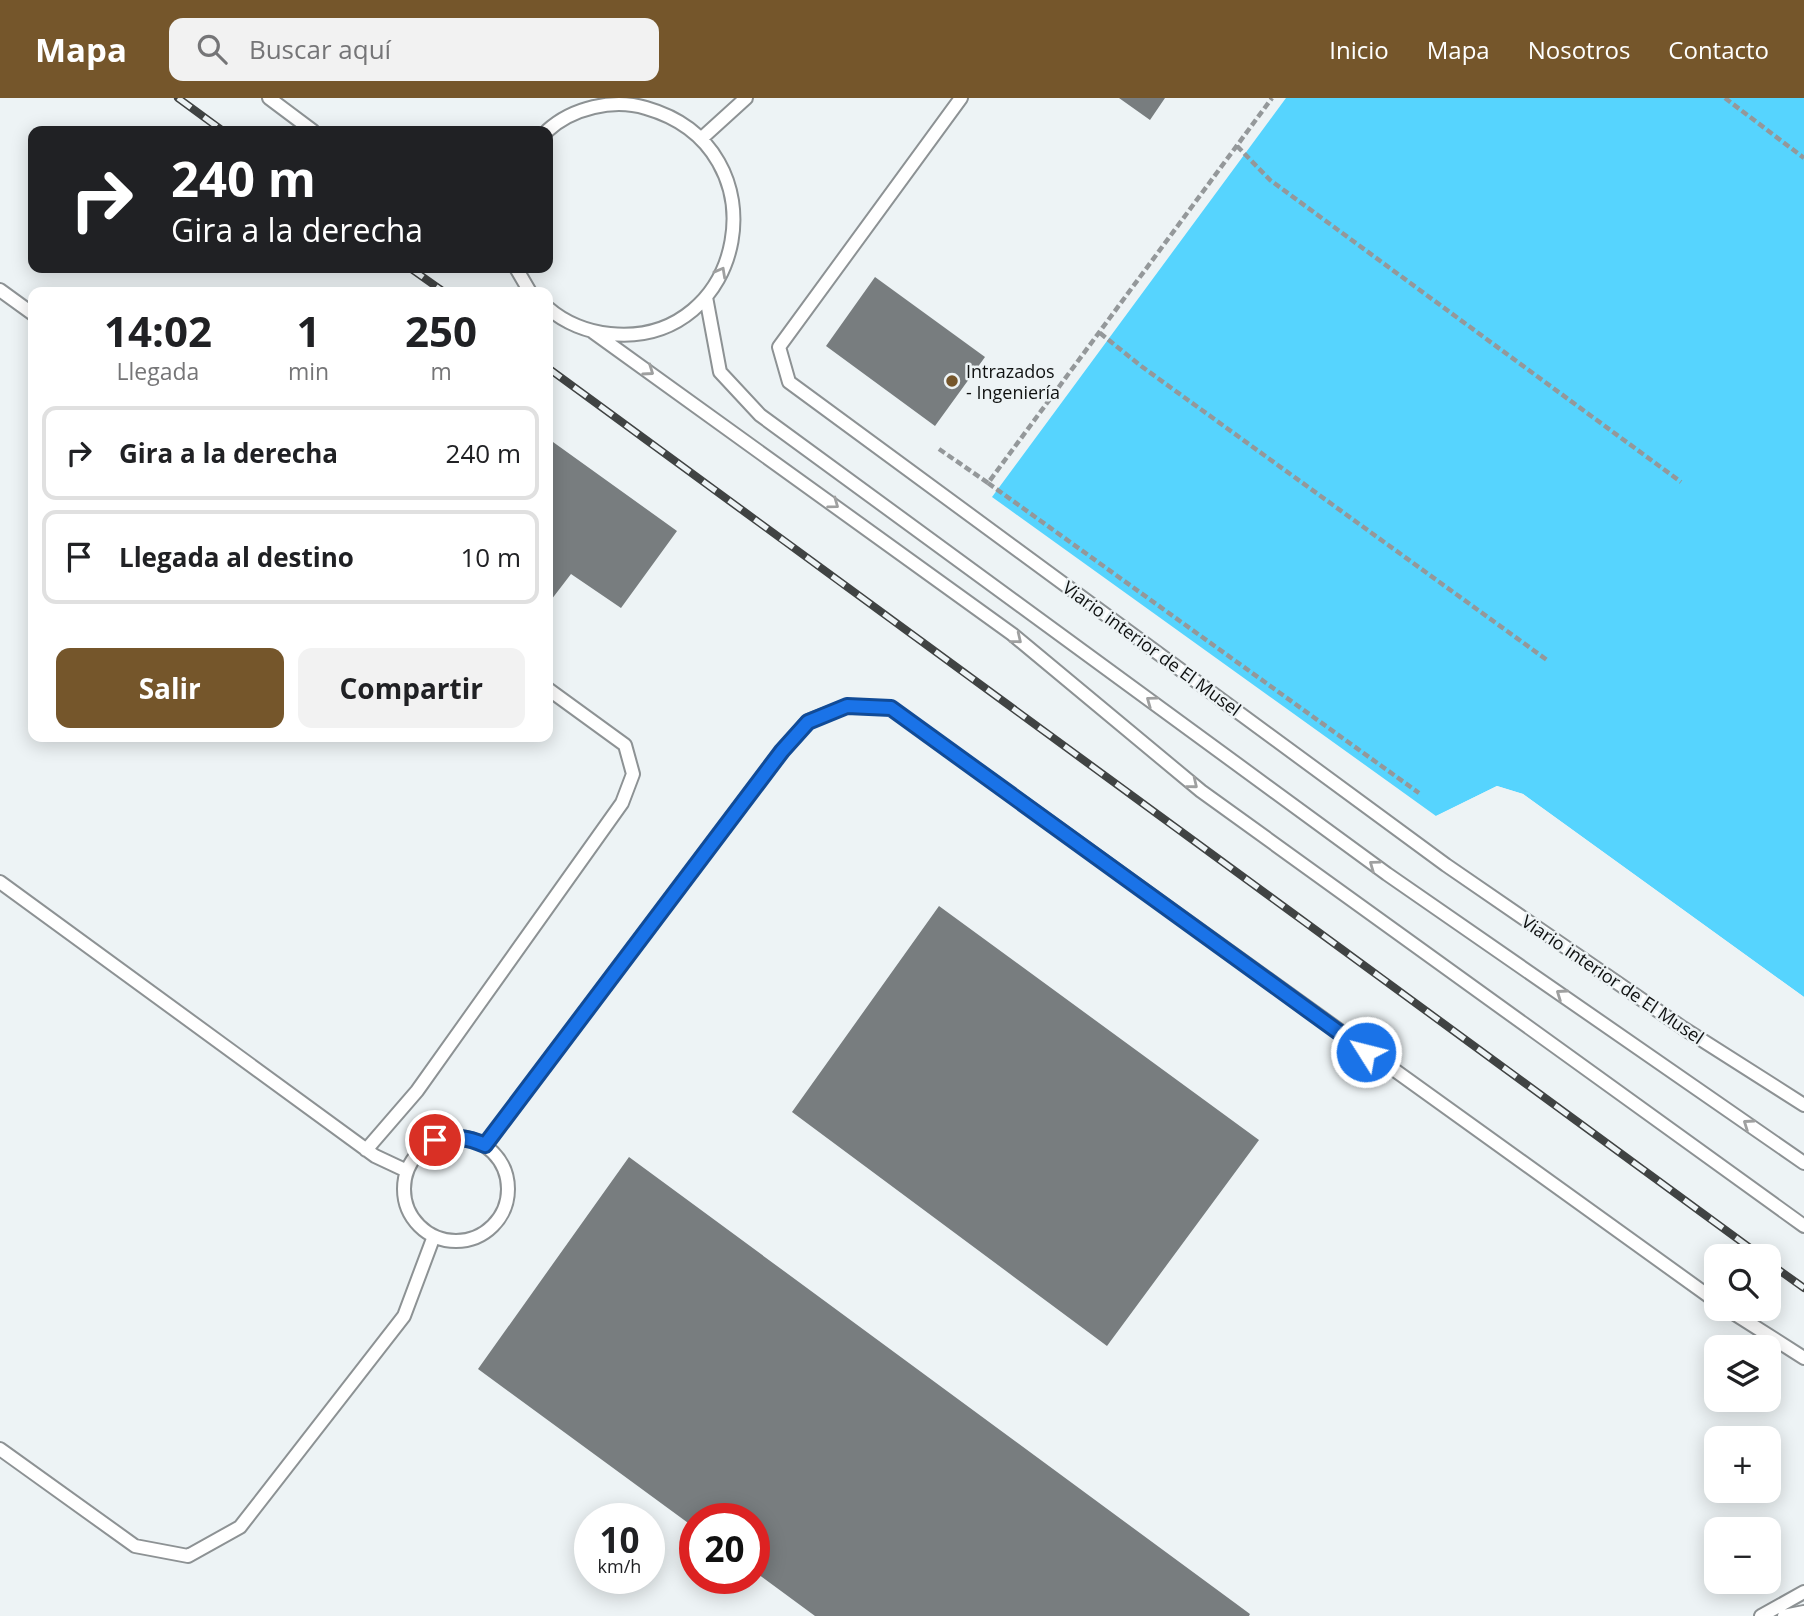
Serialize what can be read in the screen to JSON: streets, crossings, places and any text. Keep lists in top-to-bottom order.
{
  "streets": {
    "lane": ["Viario interior de El Musel"]
  },
  "places": ["Intrazados - Ingeniería"],
  "page": {
    "header": "Mapa",
    "search": "Buscar aquí",
    "nav": [
      "Inicio",
      "Mapa",
      "Nosotros",
      "Contacto"
    ],
    "turn": ["240 m", "Gira a la derecha"],
    "eta": [
      "14:02",
      "Llegada",
      "1",
      "min",
      "250",
      "m"
    ],
    "list": [
      {
        "name": "Gira a la derecha",
        "value": "240 m"
      },
      {
        "name": "Llegada al destino",
        "value": "10 m"
      }
    ],
    "buttons": ["Salir", "Compartir"],
    "map_buttons": ["+", "−"],
    "speed": "10 km/h",
    "limit": "20"
  }
}
